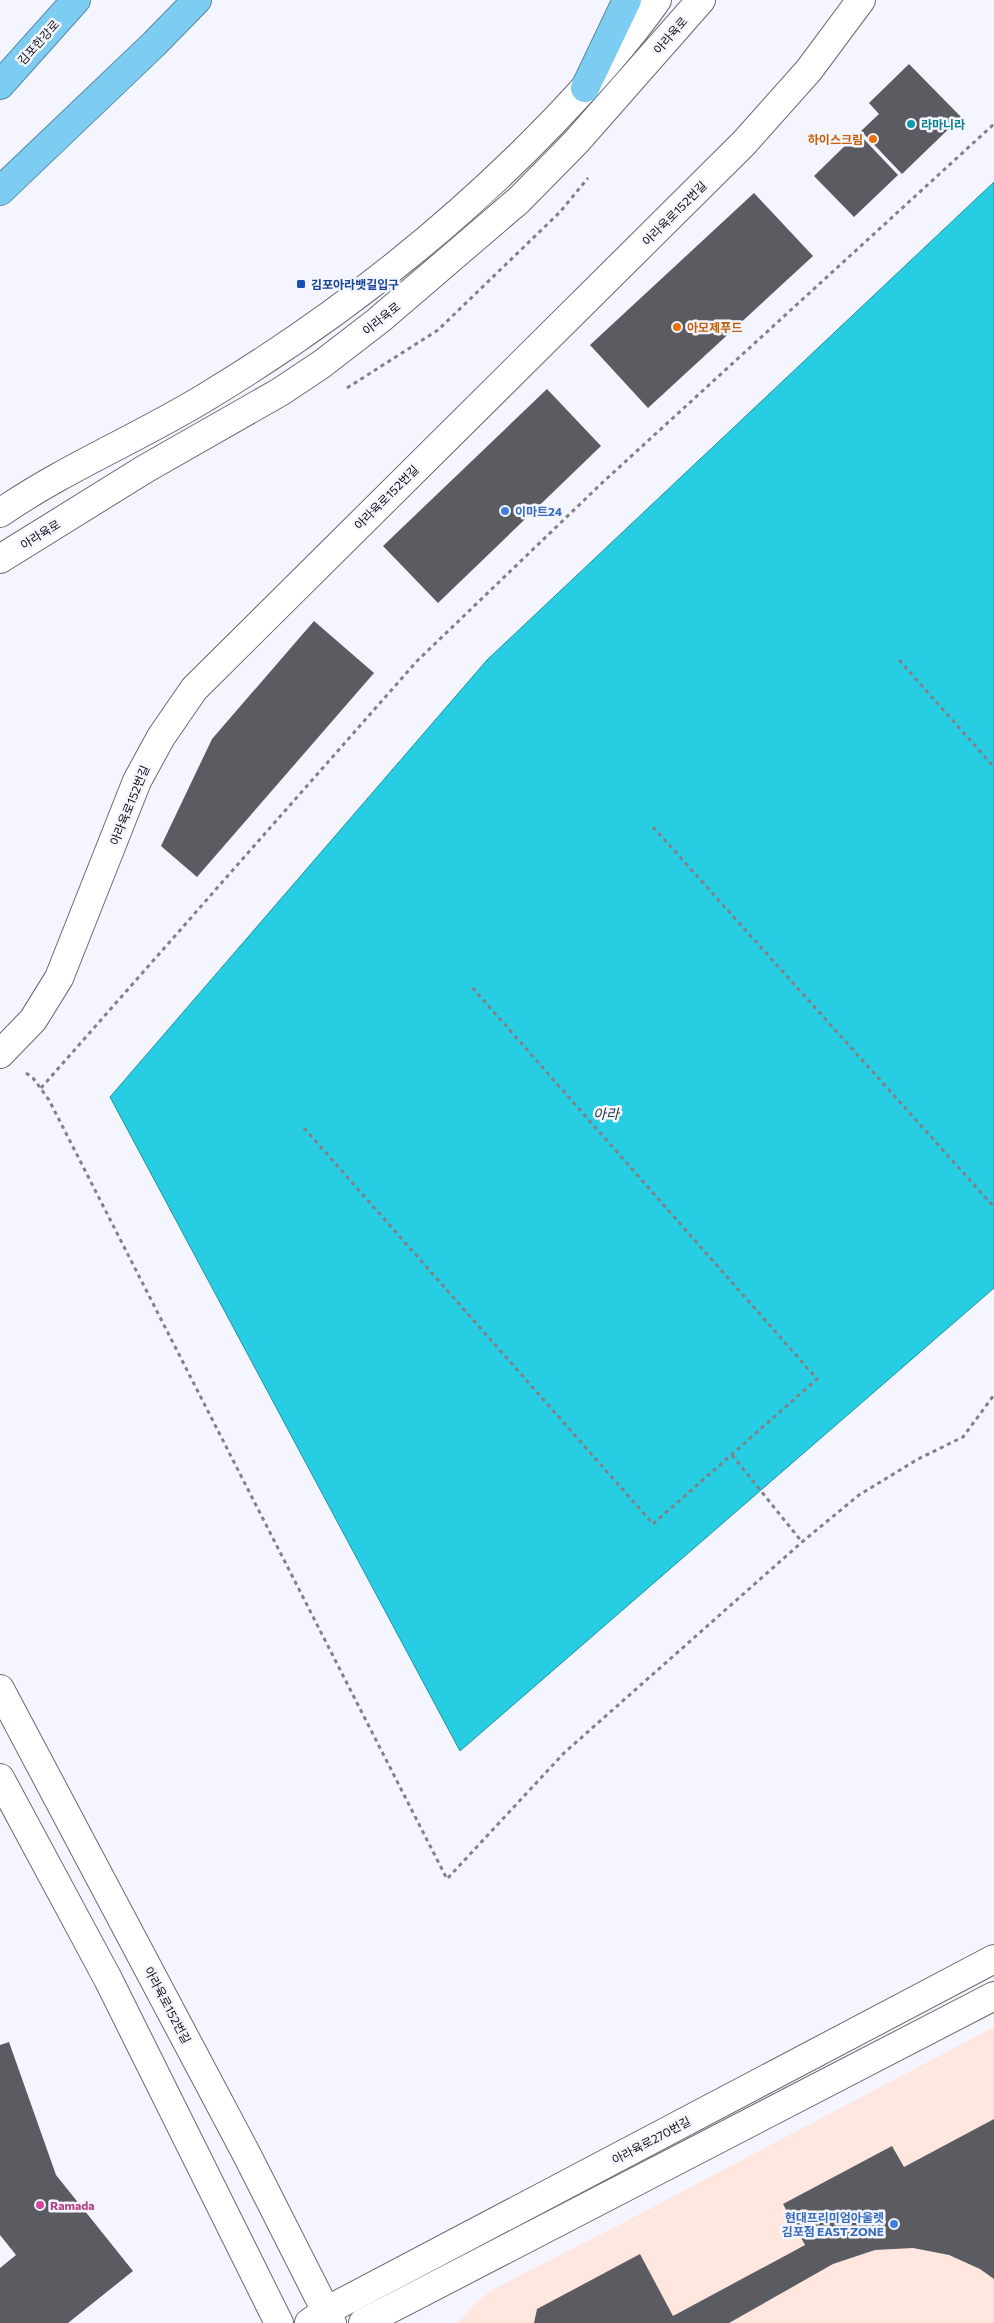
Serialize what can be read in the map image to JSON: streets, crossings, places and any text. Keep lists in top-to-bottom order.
{
  "streets": {
    "highway": ["김포한강로"],
    "street": ["아라육로", "아라육로152번길", "아라육로270번길"]
  },
  "crossings": [
    ["아라육로152번길", "아라육로270번길"]
  ],
  "water": ["아라"],
  "places": {
    "other": [
      "라마니라",
      "하이스크림",
      "아모제푸드",
      "이마트24",
      "Ramada",
      "현대프리미엄아울렛 김포점 EAST ZONE"
    ],
    "transit": ["김포아라뱃길입구"]
  }
}
